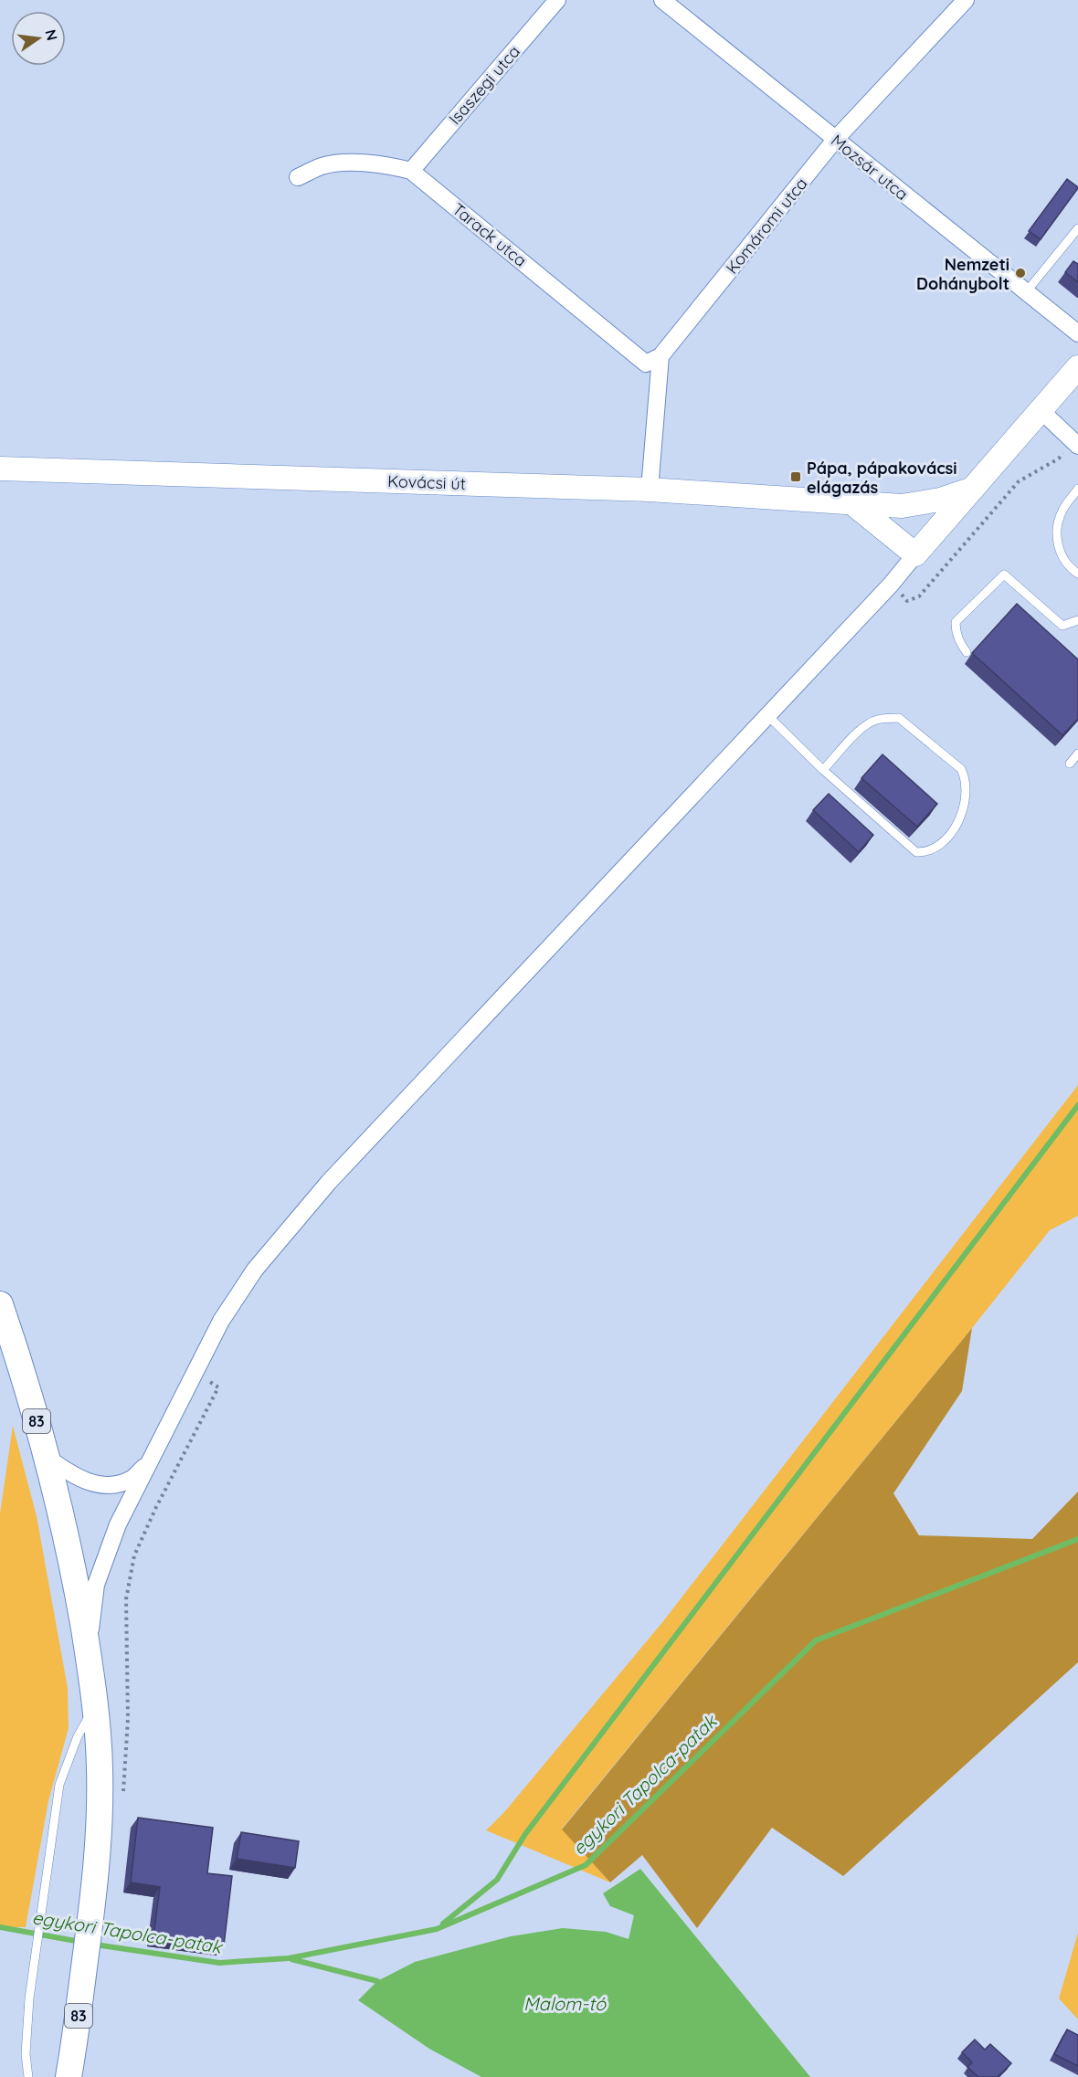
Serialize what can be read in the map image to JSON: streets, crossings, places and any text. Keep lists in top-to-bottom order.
{
  "streets": {
    "main road": ["83"],
    "street": [
      "Isaszegi utca",
      "Mozsár utca",
      "Komáromi utca",
      "Tarack utca",
      "Kovácsi út"
    ]
  },
  "crossings": [
    ["Isaszegi utca", "Tarack utca"],
    ["Mozsár utca", "Komáromi utca"],
    ["Komáromi utca", "Tarack utca"]
  ],
  "water": ["egykori Tapolca-patak", "Malom-tó"],
  "places": {
    "other": ["Nemzeti Dohánybolt"],
    "transit": ["Pápa, pápakovácsi elágazás"]
  },
  "north": "right"
}
